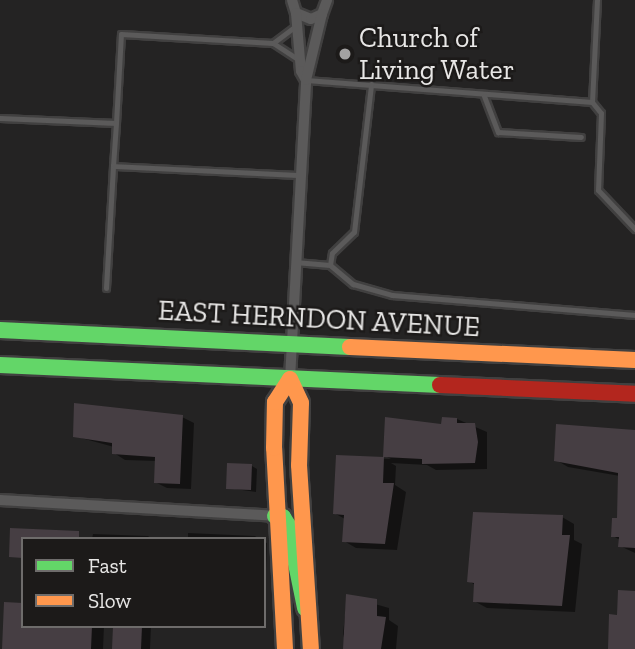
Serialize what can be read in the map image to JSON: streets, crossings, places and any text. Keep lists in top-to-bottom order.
{
  "streets": {
    "main road": ["EAST HERNDON AVENUE"]
  },
  "places": ["Church of Living Water"],
  "legend": ["Fast", "Slow"]
}
